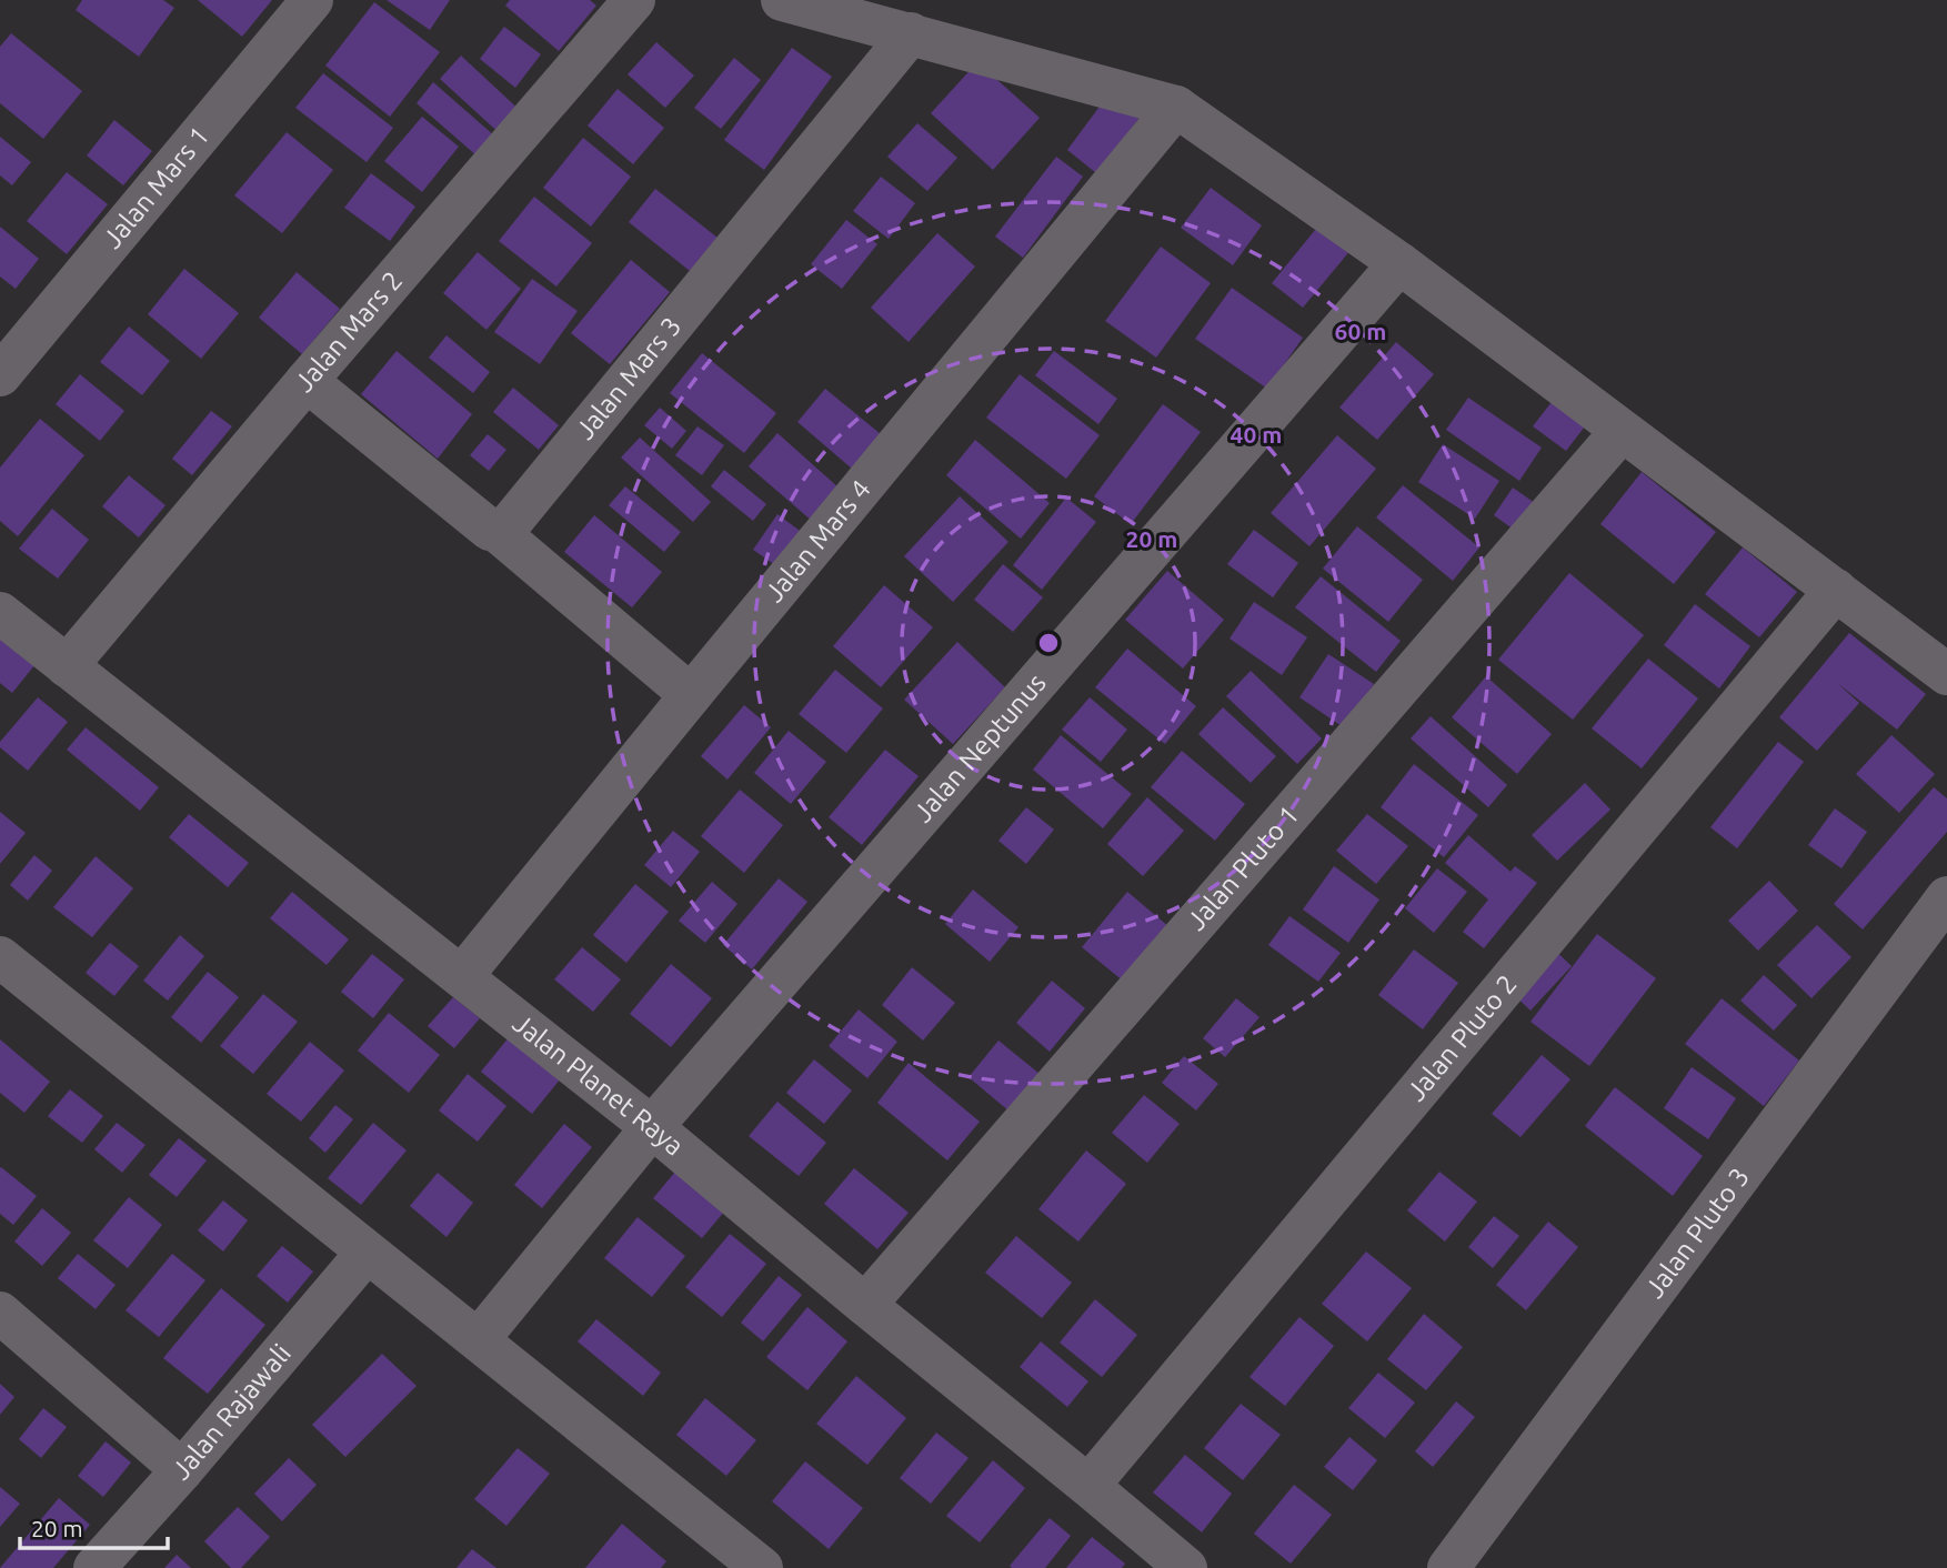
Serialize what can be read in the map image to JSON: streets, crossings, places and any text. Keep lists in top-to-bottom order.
{
  "streets": {
    "street": [
      "Jalan Mars 1",
      "Jalan Mars 2",
      "Jalan Mars 3",
      "Jalan Mars 4",
      "Jalan Neptunus",
      "Jalan Pluto 1",
      "Jalan Pluto 2",
      "Jalan Planet Raya",
      "Jalan Pluto 3",
      "Jalan Rajawali"
    ]
  },
  "crossings": [
    ["Jalan Mars 2", "Jalan Planet Raya"],
    ["Jalan Mars 4", "Jalan Planet Raya"],
    ["Jalan Neptunus", "Jalan Planet Raya"],
    ["Jalan Pluto 1", "Jalan Planet Raya"],
    ["Jalan Pluto 2", "Jalan Planet Raya"]
  ],
  "scale_bar": "20 m",
  "rings": ["60 m", "40 m", "20 m"]
}
